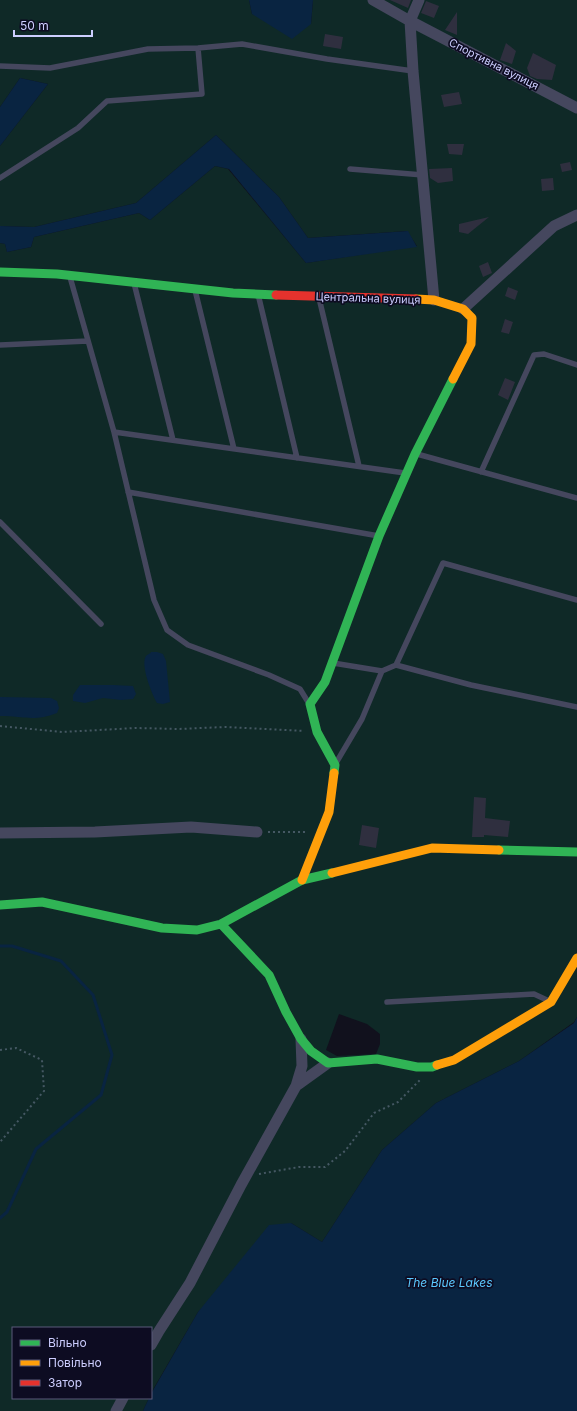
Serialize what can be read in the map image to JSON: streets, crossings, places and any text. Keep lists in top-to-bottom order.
{
  "streets": {
    "street": ["Спортивна вулиця", "Центральна вулиця"]
  },
  "crossings": [
    ["Спортивна вулиця", "Центральна вулиця"]
  ],
  "water": ["The Blue Lakes"],
  "legend": ["Вільно", "Повільно", "Затор"],
  "scale_bar": "50 m"
}
